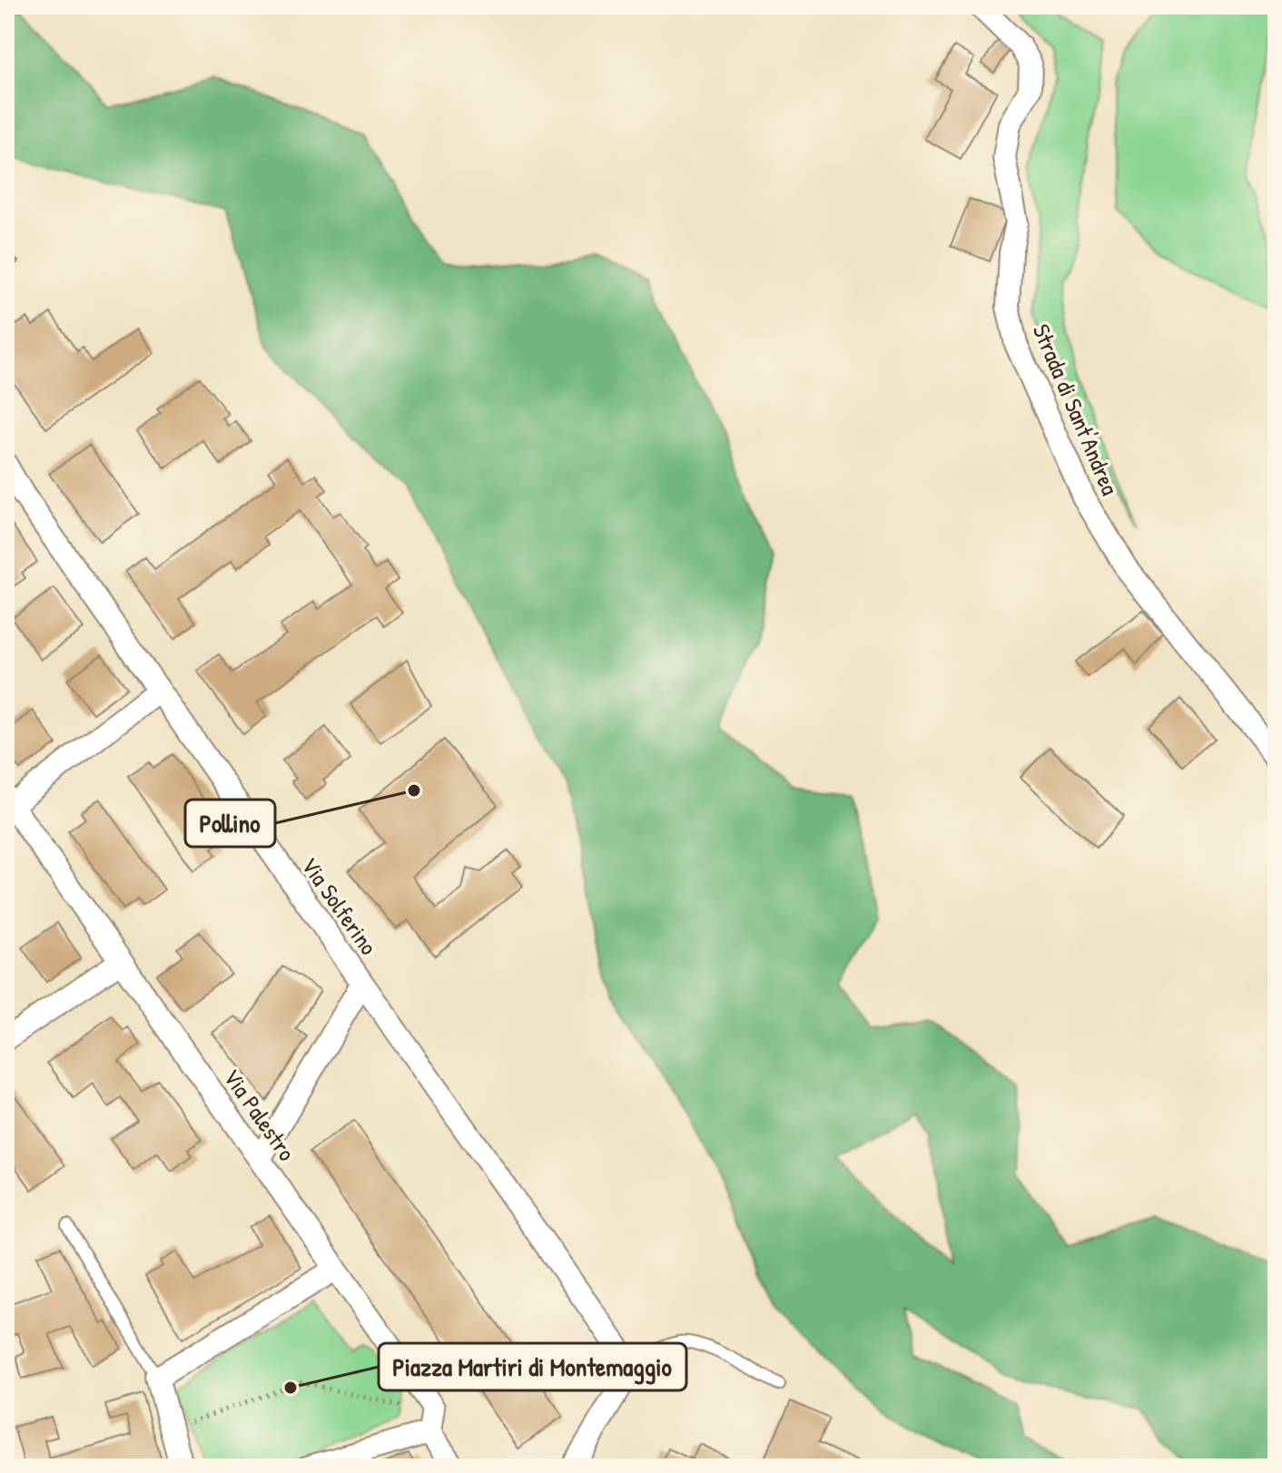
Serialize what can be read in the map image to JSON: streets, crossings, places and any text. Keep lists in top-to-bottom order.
{
  "streets": {
    "street": ["Strada di Sant'Andrea", "Via Solferino", "Via Palestro"]
  },
  "crossings": [
    ["Via Solferino", "Via Palestro"]
  ],
  "places": ["Pollino", "Piazza Martiri di Montemaggio"]
}
